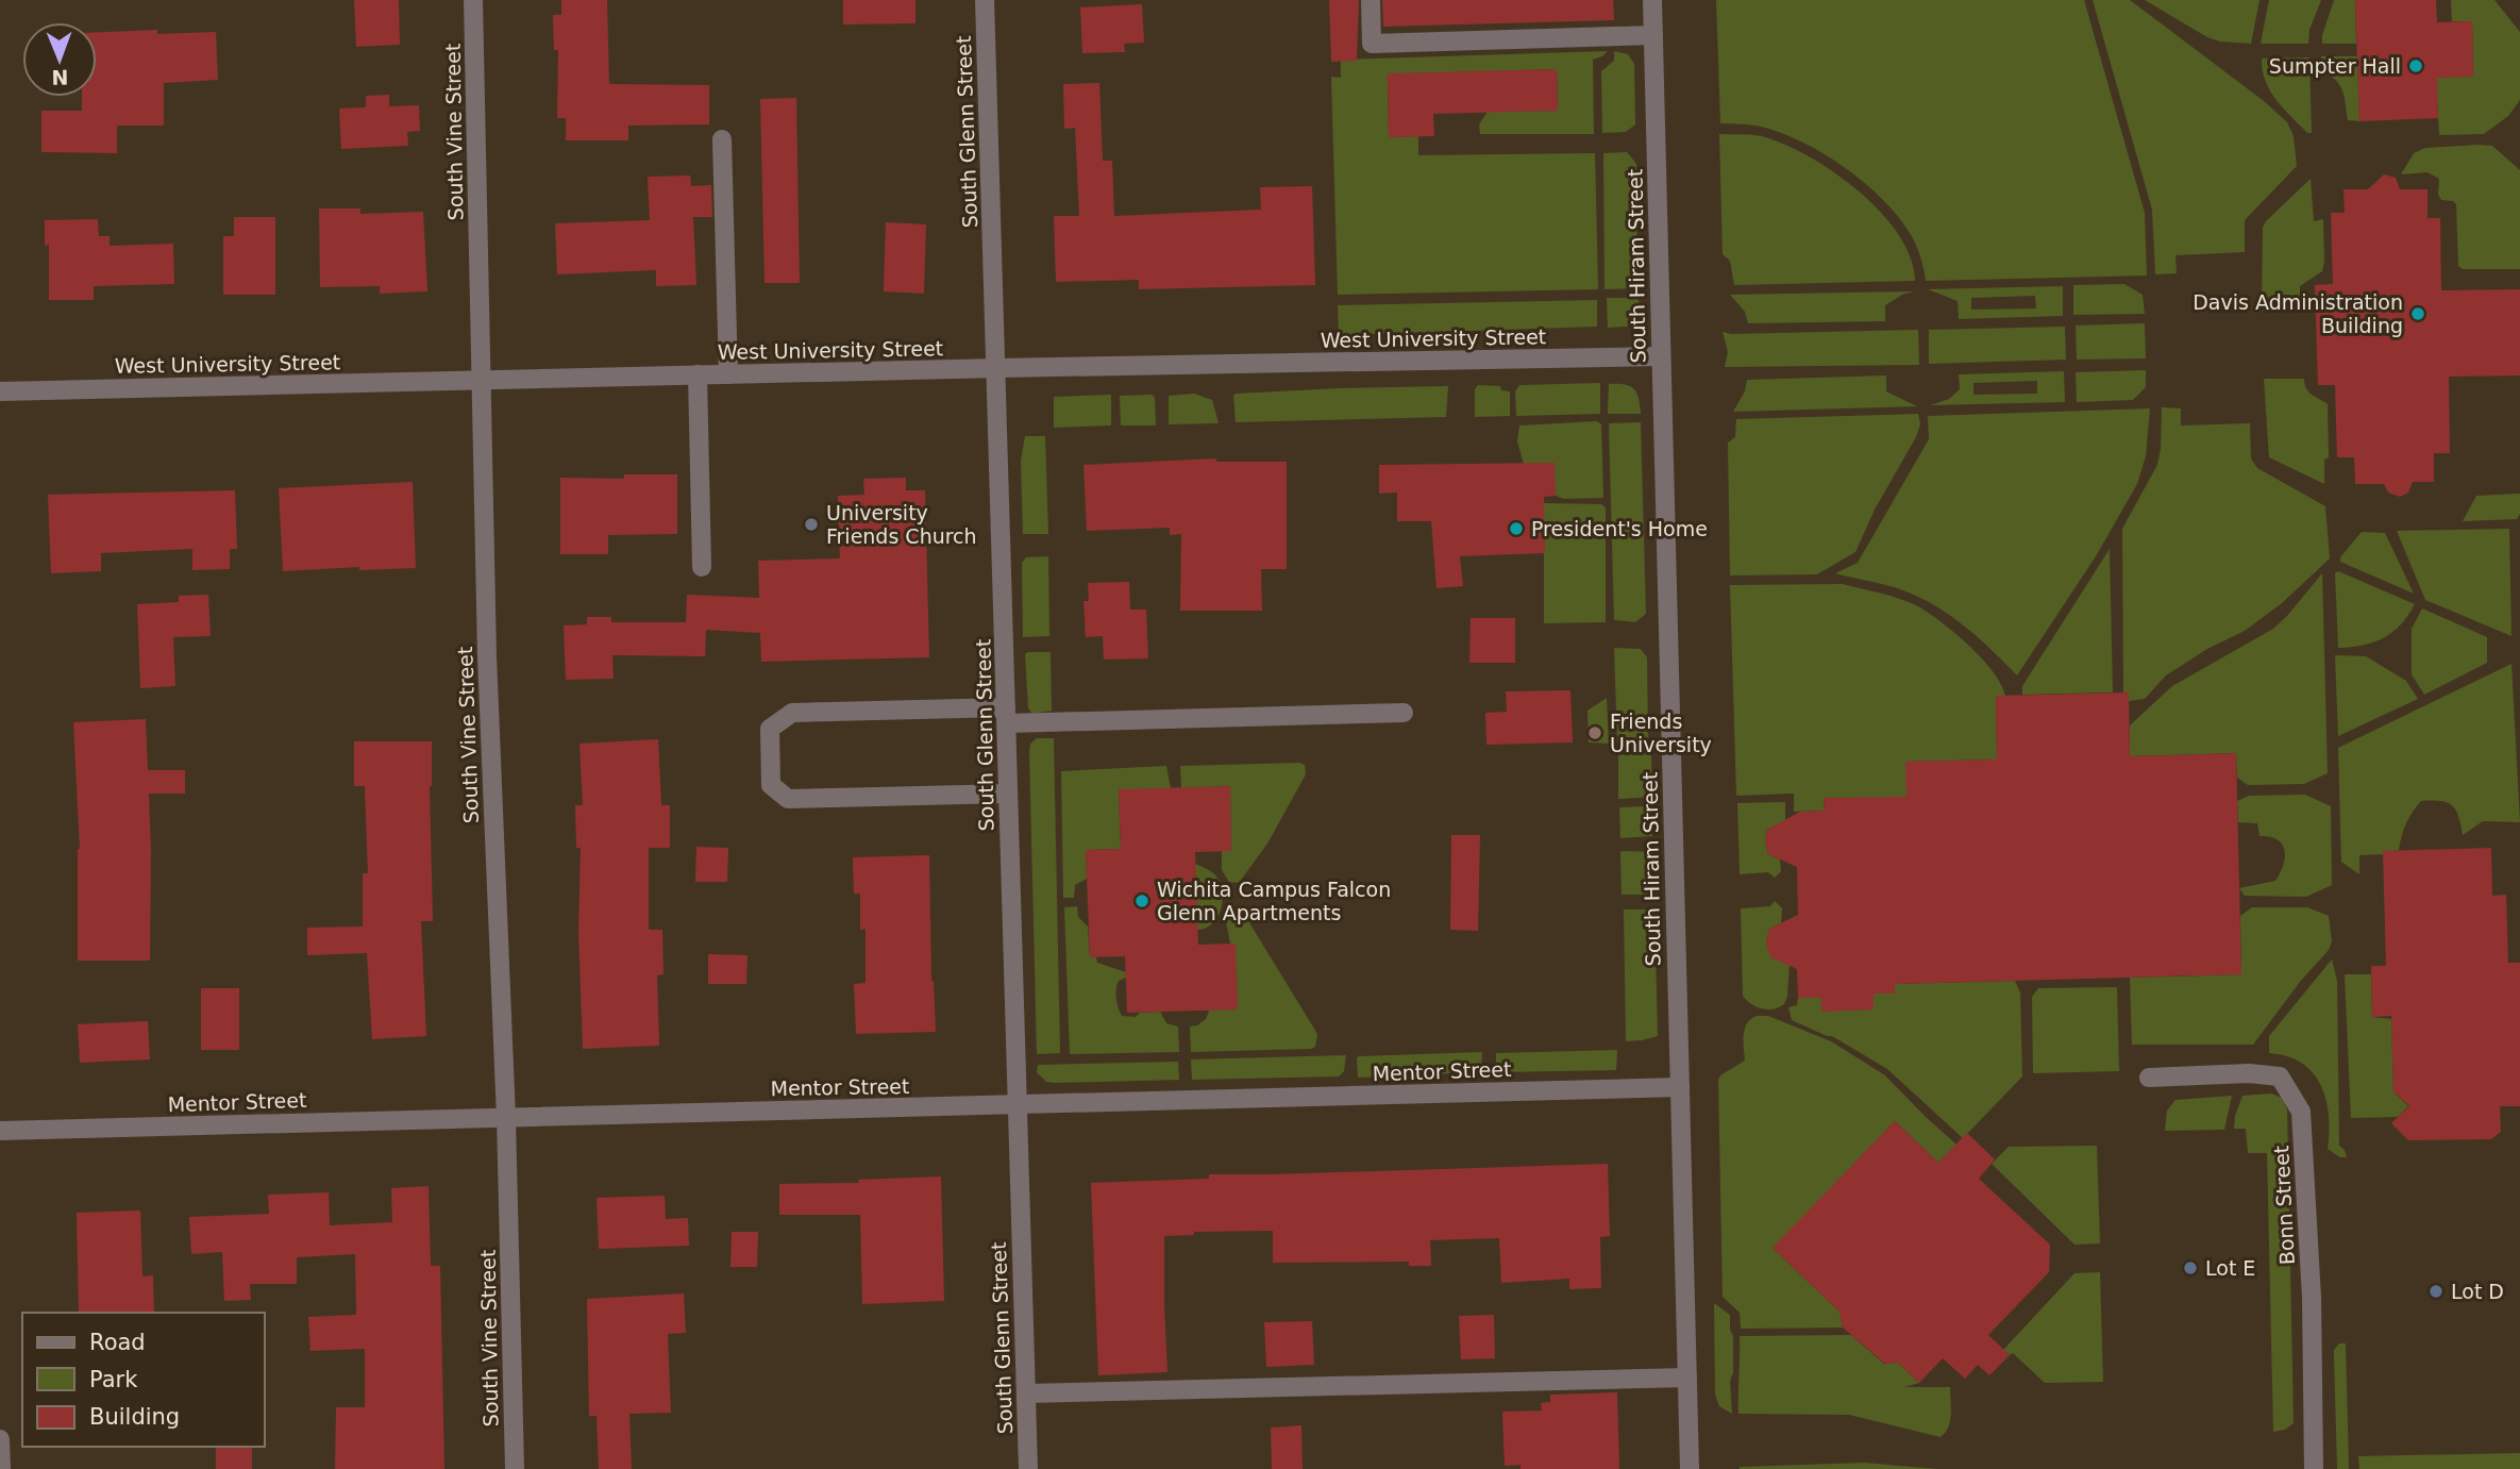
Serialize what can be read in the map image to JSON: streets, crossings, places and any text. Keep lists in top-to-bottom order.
{
  "streets": {
    "street": [
      "South Vine Street",
      "South Glenn Street",
      "South Hiram Street",
      "West University Street",
      "Mentor Street",
      "Bonn Street"
    ]
  },
  "crossings": [
    ["South Vine Street", "West University Street"],
    ["South Vine Street", "Mentor Street"],
    ["South Glenn Street", "West University Street"],
    ["South Glenn Street", "Mentor Street"],
    ["South Hiram Street", "West University Street"],
    ["South Hiram Street", "Mentor Street"]
  ],
  "places": [
    "Sumpter Hall",
    "Davis Administration Building",
    "University Friends Church",
    "President's Home",
    "Friends University",
    "Wichita Campus Falcon Glenn Apartments",
    "Lot E",
    "Lot D"
  ],
  "legend": ["Road", "Park", "Building"],
  "north": "bottom"
}
